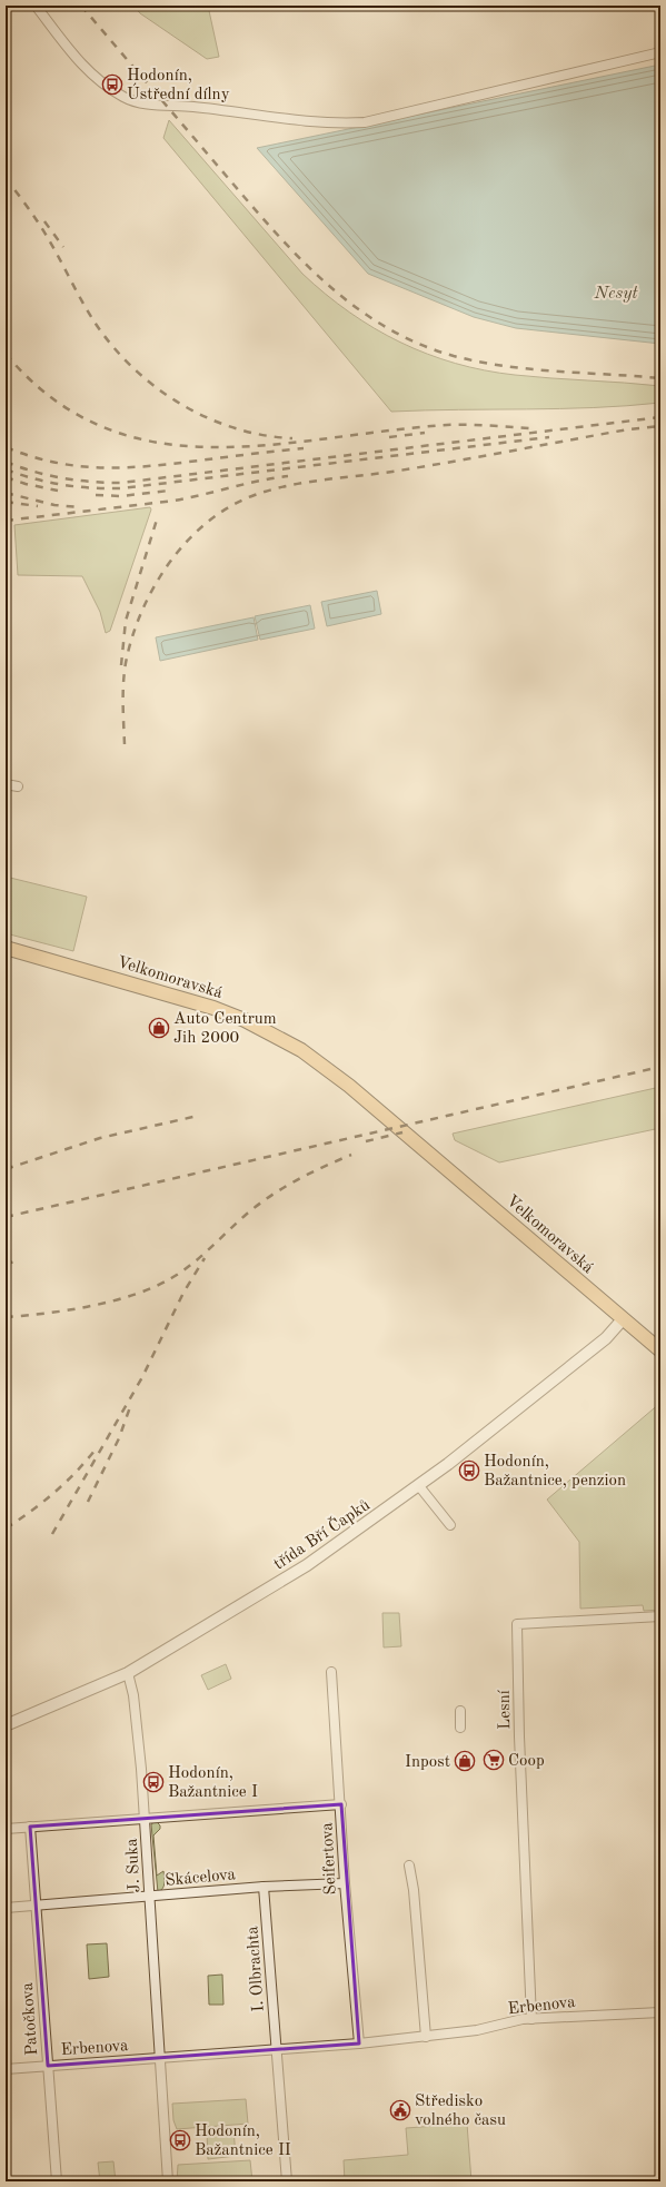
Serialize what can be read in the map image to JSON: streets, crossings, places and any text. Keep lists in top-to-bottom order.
{
  "streets": {
    "main road": ["Velkomoravská"],
    "street": [
      "třída Bří Čapků",
      "Lesní",
      "Seifertova",
      "J. Suka",
      "Skácelova",
      "I. Olbrachta",
      "Erbenova",
      "Patočkova"
    ]
  },
  "crossings": [
    ["Velkomoravská", "třída Bří Čapků"],
    ["třída Bří Čapků", "J. Suka"],
    ["Lesní", "Erbenova"],
    ["Seifertova", "Skácelova"],
    ["Seifertova", "Erbenova"],
    ["J. Suka", "Skácelova"],
    ["J. Suka", "Erbenova"],
    ["Skácelova", "I. Olbrachta"],
    ["Skácelova", "Patočkova"],
    ["I. Olbrachta", "Erbenova"],
    ["Erbenova", "Patočkova"]
  ],
  "water": ["Nesyt"],
  "places": {
    "bus stop": [
      "Hodonín, Ústřední dílny",
      "Hodonín, Bažantnice, penzion",
      "Hodonín, Bažantnice I",
      "Hodonín, Bažantnice II"
    ],
    "shop": ["Auto Centrum Jih 2000", "Inpost"],
    "supermarket": ["Coop"],
    "public building": ["Středisko volného času"]
  }
}
